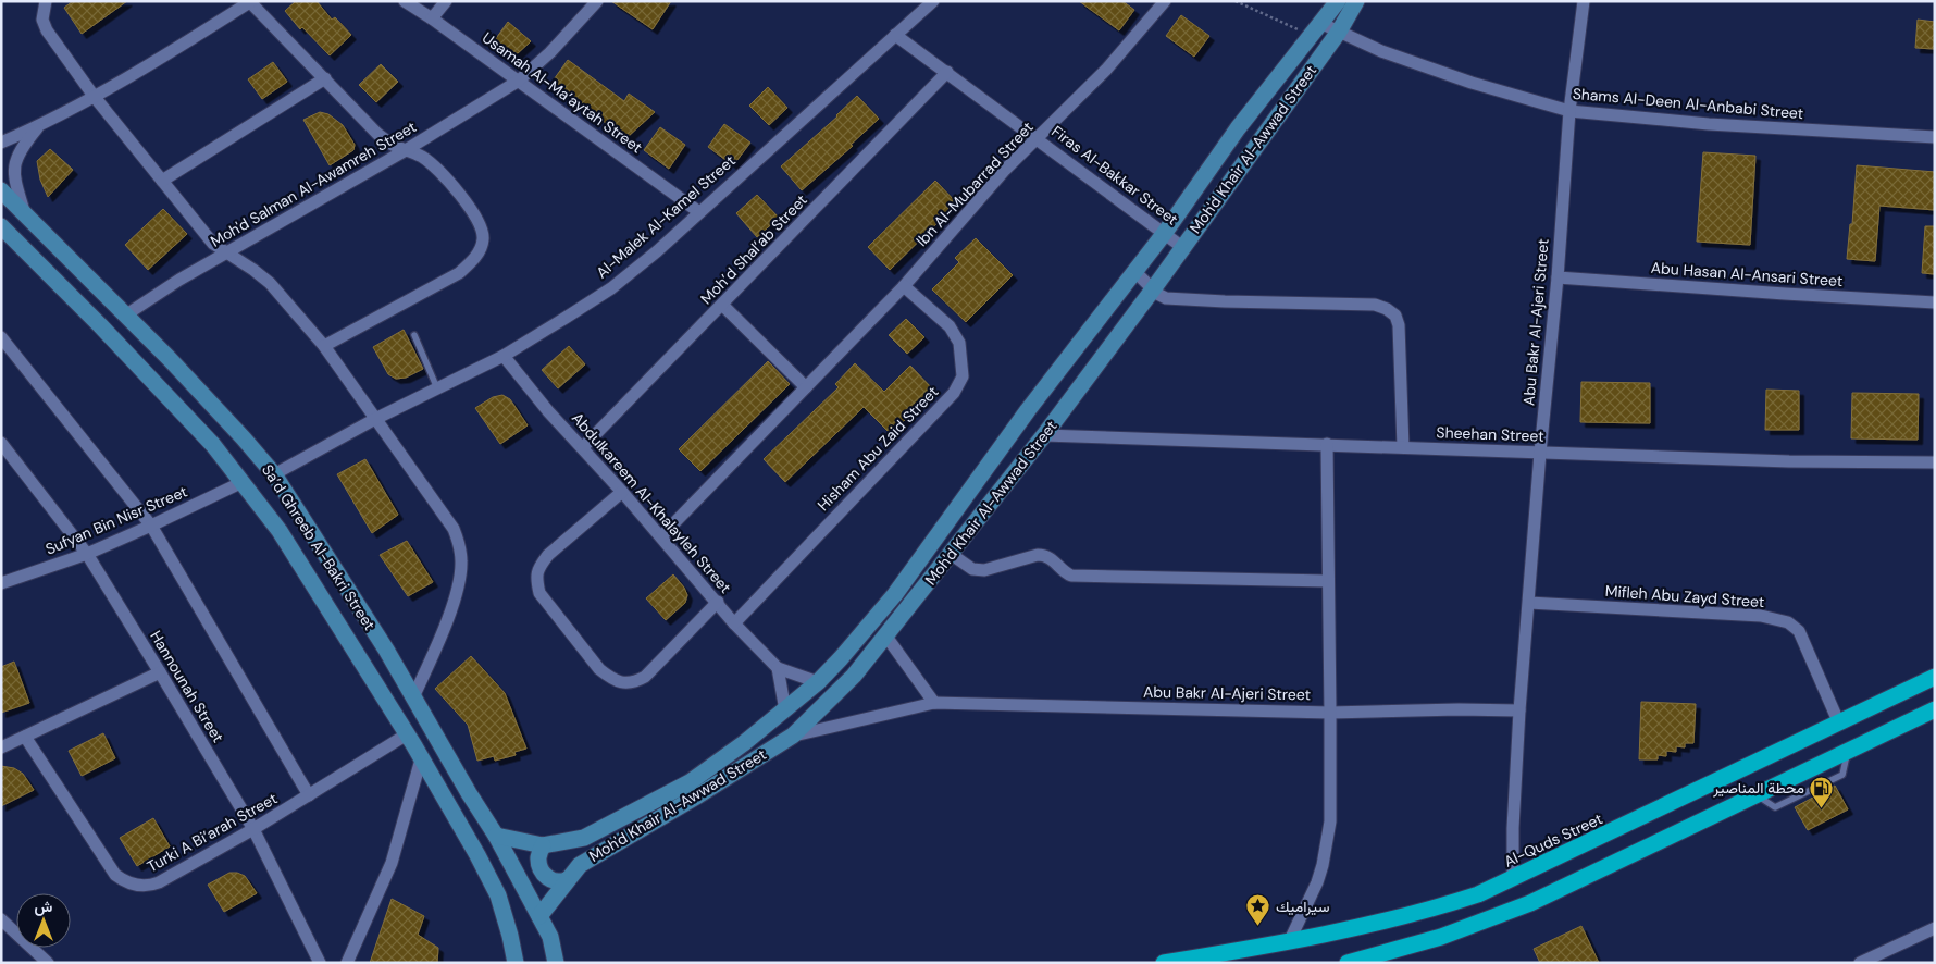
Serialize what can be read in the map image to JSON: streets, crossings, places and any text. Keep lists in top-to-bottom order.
{
  "streets": {
    "highway": ["Al-Quds Street"],
    "street": [
      "Usamah Al-Ma’aytah Street",
      "Shams Al-Deen Al-Anbabi Street",
      "Moh'd Khair Al-Awwad Street",
      "Firas Al-Bakkar Street",
      "Moh'd Salman Al-Awamreh Street",
      "Ibn Al-Mubarrad Street",
      "Al-Malek Al-Kamel Street",
      "Moh’d Shal’ab Street",
      "Abu Hasan Al-Ansari Street",
      "Abu Bakr Al-Ajeri Street",
      "Sheehan Street",
      "Hisham Abu Zaid Street",
      "Abdulkareem Al-Khalayleh Street",
      "Sufyan Bin Nisr Street",
      "Sa’d Ghreeb Al-Bakri Street",
      "Mifleh Abu Zayd Street",
      "Hannounah Street",
      "Turki A Bi’arah Street"
    ]
  },
  "crossings": [
    ["Usamah Al-Ma’aytah Street", "Moh'd Salman Al-Awamreh Street"],
    ["Usamah Al-Ma’aytah Street", "Al-Malek Al-Kamel Street"],
    ["Shams Al-Deen Al-Anbabi Street", "Moh'd Khair Al-Awwad Street"],
    ["Shams Al-Deen Al-Anbabi Street", "Abu Bakr Al-Ajeri Street"],
    ["Moh'd Khair Al-Awwad Street", "Firas Al-Bakkar Street"],
    ["Moh'd Khair Al-Awwad Street", "Abu Bakr Al-Ajeri Street"],
    ["Moh'd Khair Al-Awwad Street", "Sheehan Street"],
    ["Moh'd Khair Al-Awwad Street", "Abdulkareem Al-Khalayleh Street"],
    ["Moh'd Khair Al-Awwad Street", "Sa’d Ghreeb Al-Bakri Street"],
    ["Firas Al-Bakkar Street", "Ibn Al-Mubarrad Street"],
    ["Firas Al-Bakkar Street", "Al-Malek Al-Kamel Street"],
    ["Firas Al-Bakkar Street", "Moh’d Shal’ab Street"],
    ["Moh'd Salman Al-Awamreh Street", "Sa’d Ghreeb Al-Bakri Street"],
    ["Ibn Al-Mubarrad Street", "Hisham Abu Zaid Street"],
    ["Ibn Al-Mubarrad Street", "Abdulkareem Al-Khalayleh Street"],
    ["Al-Malek Al-Kamel Street", "Abdulkareem Al-Khalayleh Street"],
    ["Al-Malek Al-Kamel Street", "Sa’d Ghreeb Al-Bakri Street"],
    ["Moh’d Shal’ab Street", "Abdulkareem Al-Khalayleh Street"],
    ["Abu Hasan Al-Ansari Street", "Abu Bakr Al-Ajeri Street"],
    ["Abu Bakr Al-Ajeri Street", "Sheehan Street"],
    ["Abu Bakr Al-Ajeri Street", "Mifleh Abu Zayd Street"],
    ["Abu Bakr Al-Ajeri Street", "Al-Quds Street"],
    ["Hisham Abu Zaid Street", "Abdulkareem Al-Khalayleh Street"],
    ["Sufyan Bin Nisr Street", "Sa’d Ghreeb Al-Bakri Street"],
    ["Sufyan Bin Nisr Street", "Hannounah Street"],
    ["Sa’d Ghreeb Al-Bakri Street", "Turki A Bi’arah Street"],
    ["Mifleh Abu Zayd Street", "Al-Quds Street"],
    ["Hannounah Street", "Turki A Bi’arah Street"]
  ],
  "places": {
    "fuel station": ["محطة المناصير"],
    "place": ["سيراميك"]
  },
  "north": "top"
}
